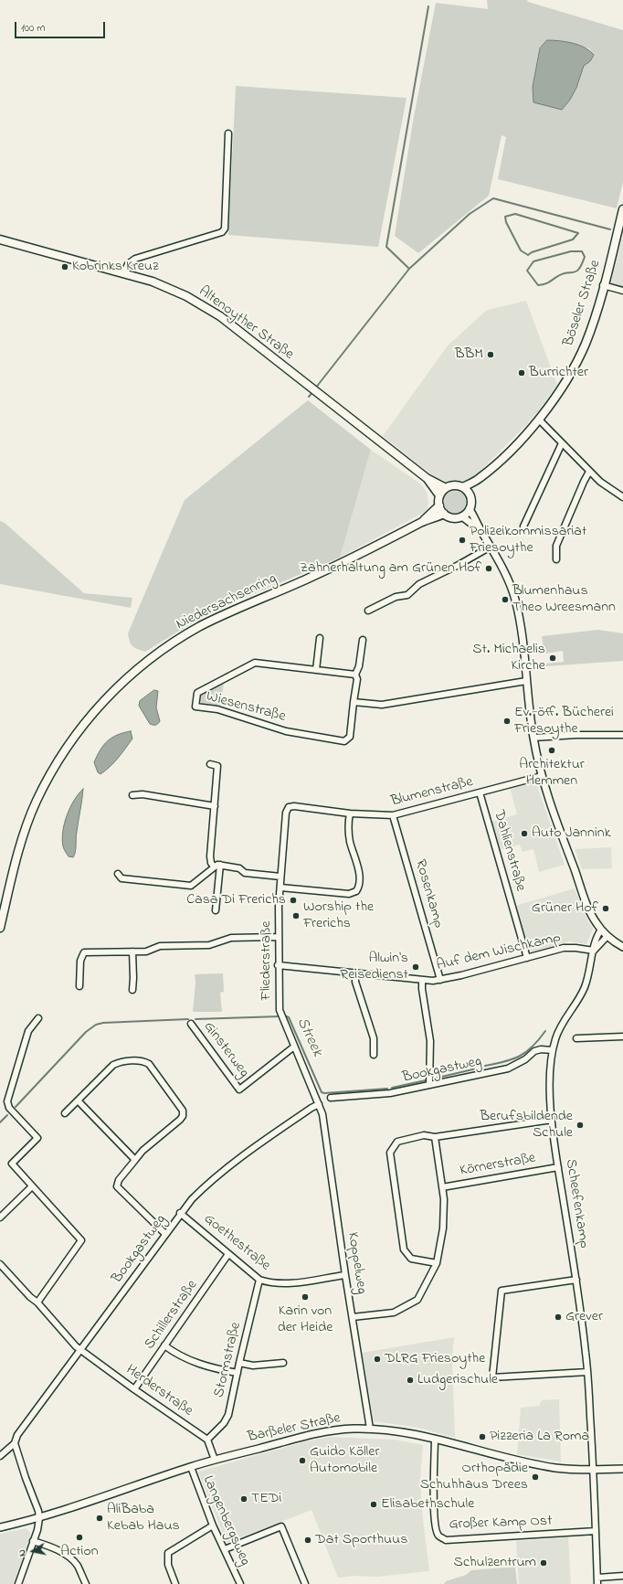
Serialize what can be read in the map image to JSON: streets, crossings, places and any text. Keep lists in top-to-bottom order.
{
  "streets": {
    "main road": ["Böseler Straße", "Altenoyther Straße", "Niedersachsenring"],
    "street": [
      "Wiesenstraße",
      "Blumenstraße",
      "Dahlienstraße",
      "Rosenkamp",
      "Auf dem Wischkamp",
      "Fliederstraße",
      "Ginsterweg",
      "Bookgastweg",
      "Körnerstraße",
      "Scheefenkamp",
      "Goethestraße",
      "Koppelweg",
      "Schillerstraße",
      "Stormstraße",
      "Herderstraße",
      "Barßeler Straße",
      "Langenbergsweg",
      "Großer Kamp Ost"
    ]
  },
  "crossings": [
    ["Böseler Straße", "Altenoyther Straße"],
    ["Böseler Straße", "Niedersachsenring"],
    ["Altenoyther Straße", "Niedersachsenring"],
    ["Blumenstraße", "Dahlienstraße"],
    ["Blumenstraße", "Rosenkamp"],
    ["Blumenstraße", "Fliederstraße"],
    ["Dahlienstraße", "Auf dem Wischkamp"],
    ["Rosenkamp", "Auf dem Wischkamp"],
    ["Auf dem Wischkamp", "Fliederstraße"],
    ["Auf dem Wischkamp", "Scheefenkamp"],
    ["Fliederstraße", "Ginsterweg"],
    ["Fliederstraße", "Bookgastweg"],
    ["Fliederstraße", "Koppelweg"],
    ["Bookgastweg", "Scheefenkamp"],
    ["Bookgastweg", "Goethestraße"],
    ["Bookgastweg", "Koppelweg"],
    ["Bookgastweg", "Herderstraße"],
    ["Körnerstraße", "Scheefenkamp"],
    ["Scheefenkamp", "Barßeler Straße"],
    ["Scheefenkamp", "Großer Kamp Ost"],
    ["Goethestraße", "Koppelweg"],
    ["Goethestraße", "Schillerstraße"],
    ["Goethestraße", "Stormstraße"],
    ["Koppelweg", "Barßeler Straße"],
    ["Schillerstraße", "Herderstraße"],
    ["Stormstraße", "Herderstraße"],
    ["Barßeler Straße", "Langenbergsweg"],
    ["Barßeler Straße", "Großer Kamp Ost"]
  ],
  "water": ["Streek"],
  "places": [
    "Kobrinks Kreuz",
    "BBM",
    "Burrichter",
    "Polizeikommissariat Friesoythe",
    "Zahnerhaltung am Grünen Hof",
    "Blumenhaus Theo Wreesmann",
    "St. Michaelis Kirche",
    "Ev.-öff. Bücherei Friesoythe",
    "Architektur Hemmen",
    "Auto Jannink",
    "Casa Di Frerichs",
    "Grüner Hof",
    "Worship the Frerichs",
    "Alwin's Reisedienst",
    "Berufsbildende Schule",
    "Karin von der Heide",
    "Grever",
    "DLRG Friesoythe",
    "Ludgerischule",
    "Pizzeria La Roma",
    "Guido Köller Automobile",
    "Orthopädie Schuhhaus Drees",
    "TEDi",
    "Elisabethschule",
    "AliBaba Kebab Haus",
    "Action",
    "Dat Sporthuus",
    "Schulzentrum"
  ],
  "scale_bar": "100 m",
  "north": "left"
}
